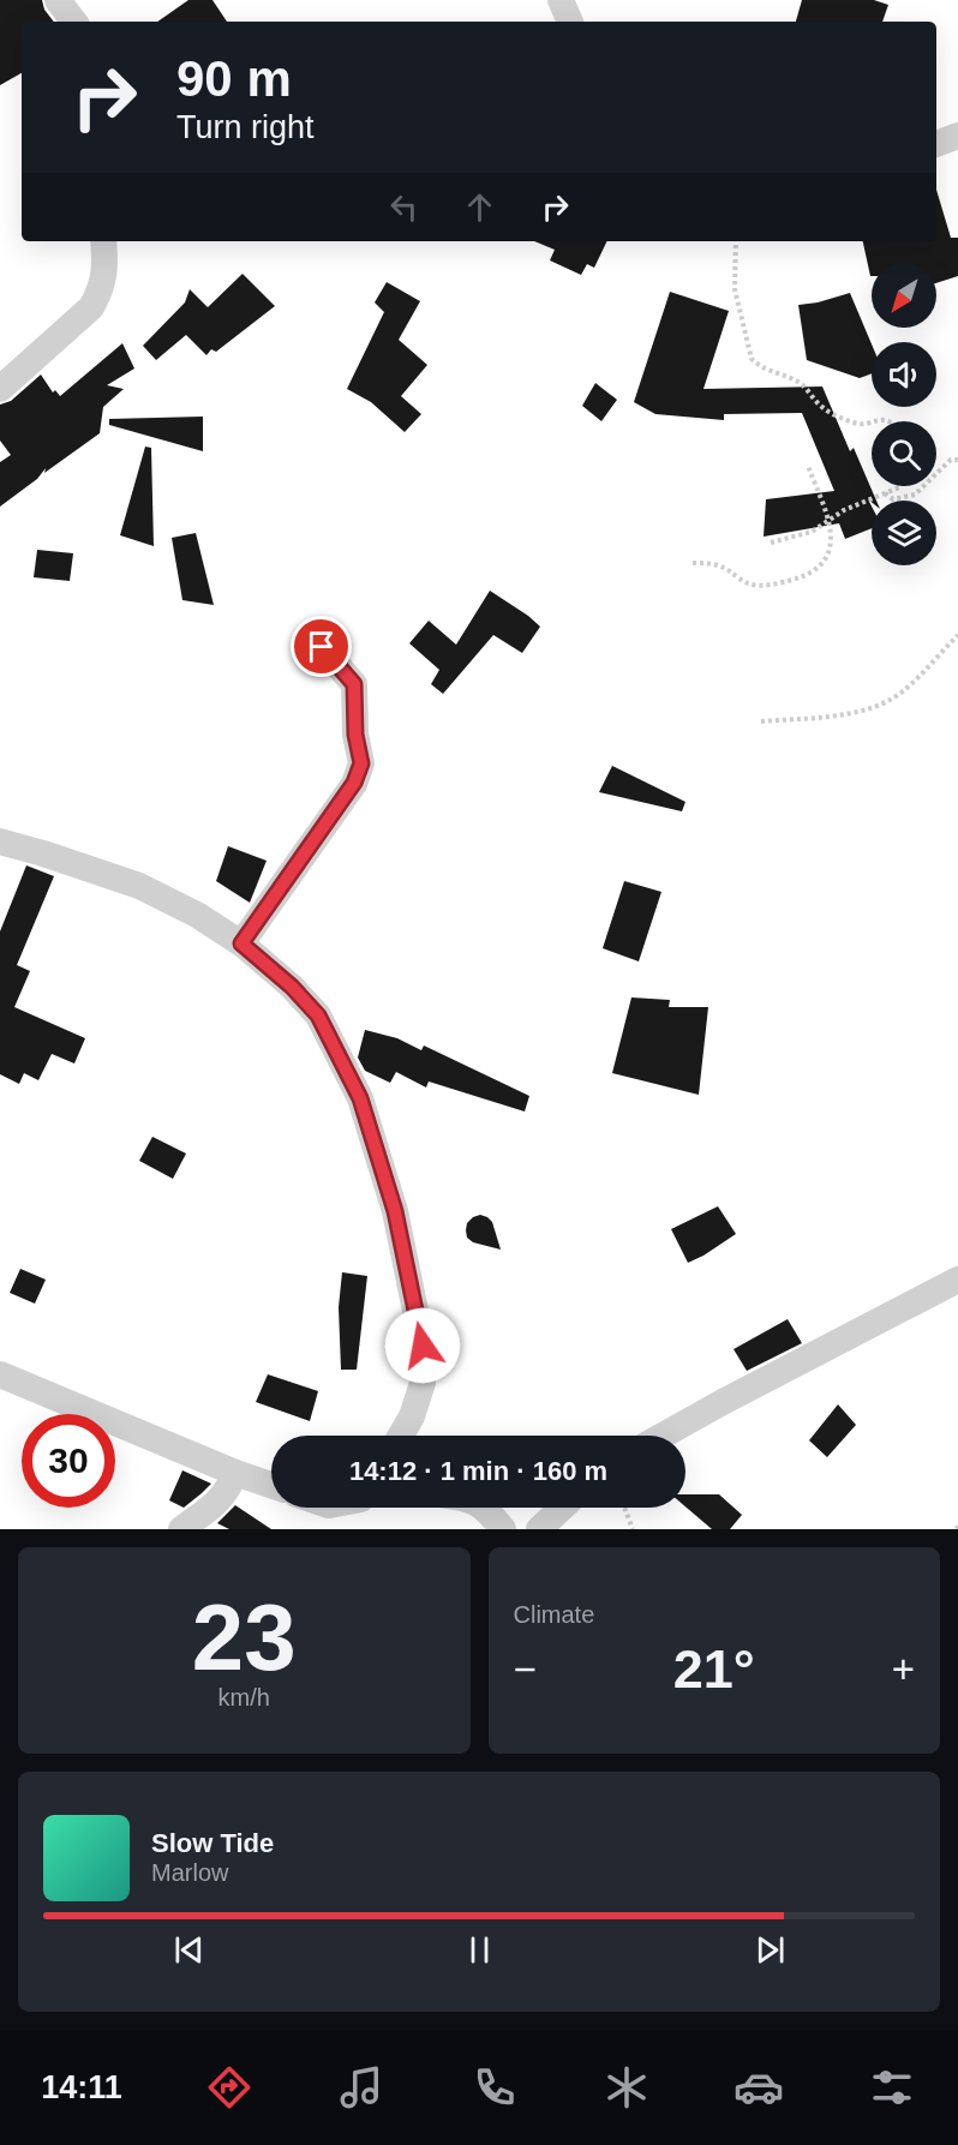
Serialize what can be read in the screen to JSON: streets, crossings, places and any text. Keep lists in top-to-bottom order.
{
  "north": "bottom left",
  "page": {
    "turn": ["90 m", "Turn right"],
    "limit": "30",
    "trip": "14:12 · 1 min · 160 m",
    "tile": [
      ["23", "km/h"],
      "Climate"
    ],
    "heat": ["−", "21°", "+"],
    "song": ["Slow Tide", "Marlow"],
    "tabs": "14:11"
  }
}
